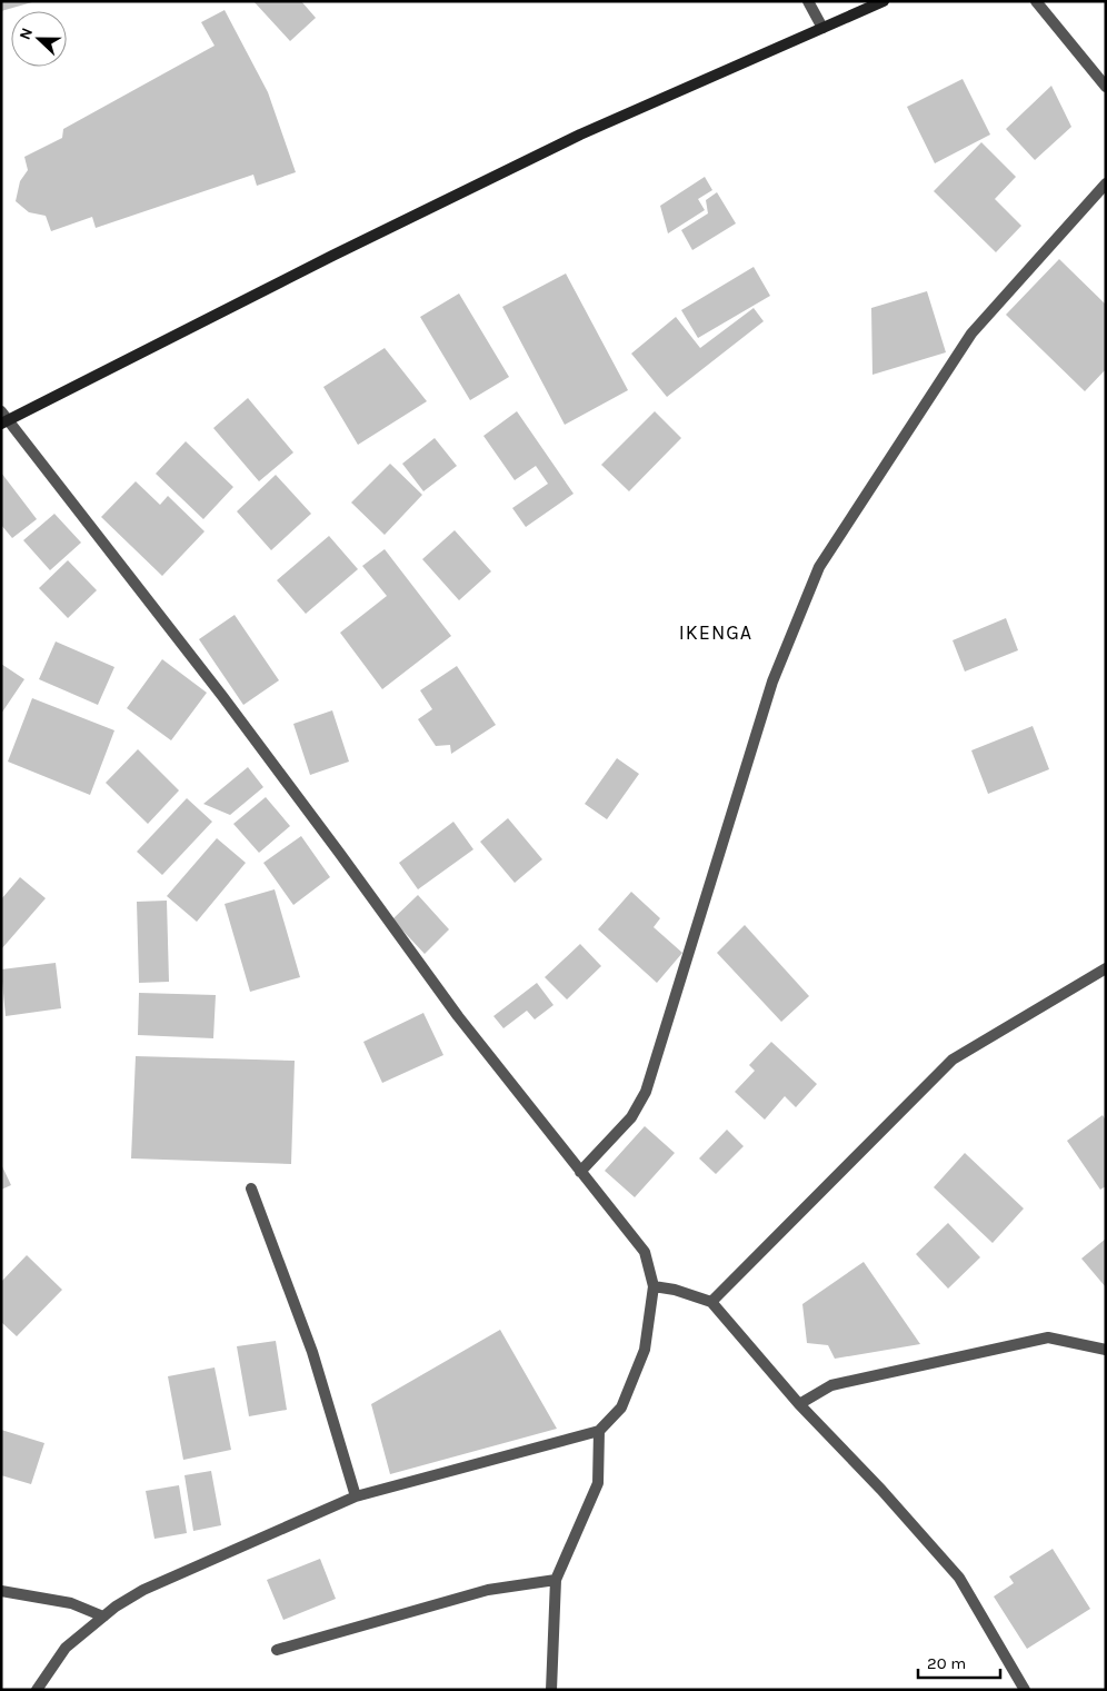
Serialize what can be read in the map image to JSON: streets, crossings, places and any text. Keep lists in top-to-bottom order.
{
  "districts": ["IKENGA"],
  "scale_bar": "20 m",
  "north": "left"
}
